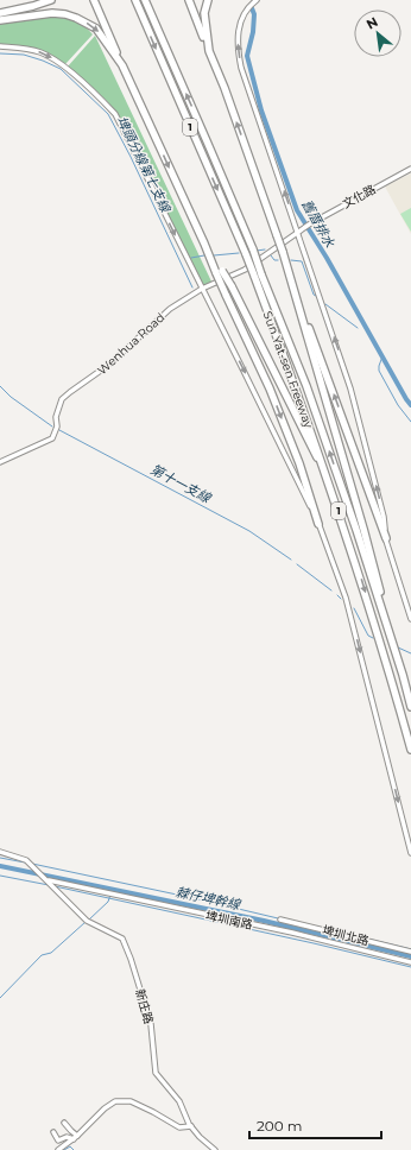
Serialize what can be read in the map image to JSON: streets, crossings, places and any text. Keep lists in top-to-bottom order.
{
  "streets": {
    "highway": ["1", "Sun Yat-sen Freeway"],
    "street": [
      "文化路",
      "Wenhua Road",
      "埤圳南路",
      "埤圳北路",
      "新庄路"
    ]
  },
  "crossings": [
    ["文化路", "Wenhua Road"],
    ["埤圳南路", "新庄路"]
  ],
  "water": [
    "埤頭分線第七支線",
    "舊厝排水",
    "第十一支線",
    "棘仔埤幹線"
  ],
  "scale_bar": "200 m",
  "north": "top left"
}
